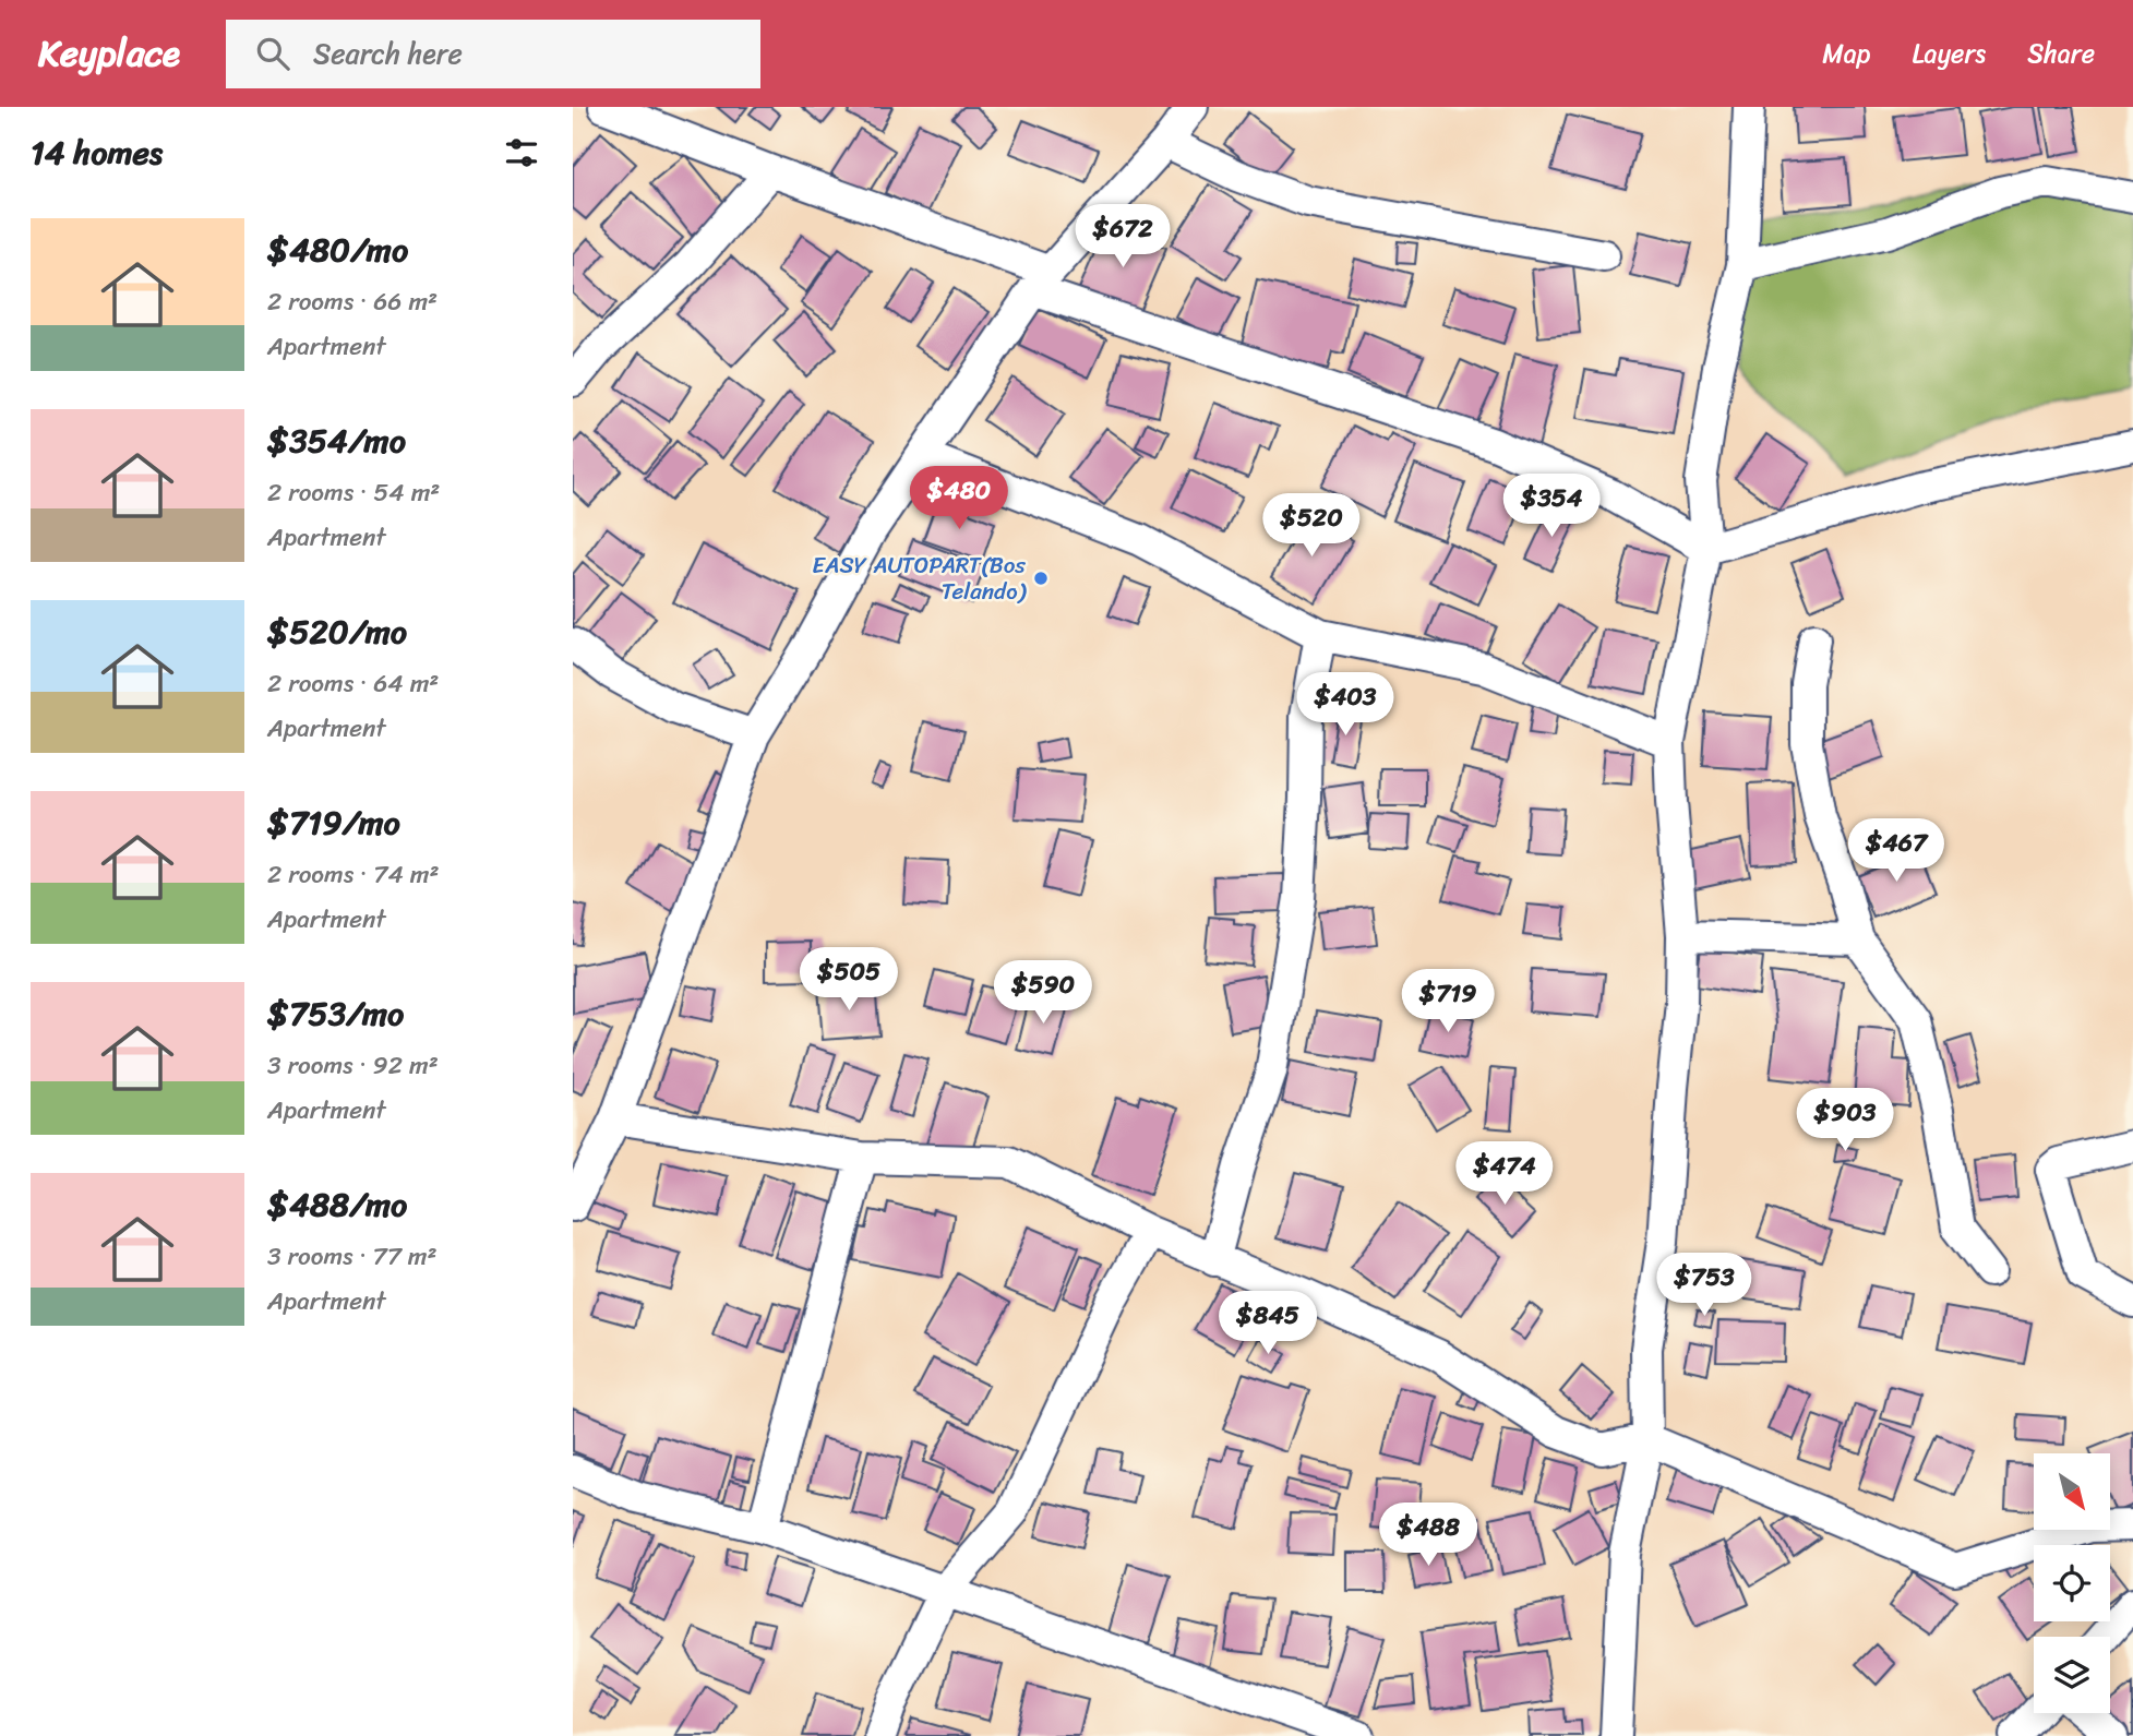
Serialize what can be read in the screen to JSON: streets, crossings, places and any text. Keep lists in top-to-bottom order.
{
  "places": ["EASY AUTOPART(Bos Telando)"],
  "north": "bottom right",
  "page": {
    "header": "Keyplace",
    "search": "Search here",
    "nav": ["Map", "Layers", "Share"],
    "heading": "14 homes",
    "list": [
      {
        "name": "$480/mo",
        "note": "2 rooms · 66 m² · Apartment"
      },
      {
        "name": "$354/mo",
        "note": "2 rooms · 54 m² · Apartment"
      },
      {
        "name": "$520/mo",
        "note": "2 rooms · 64 m² · Apartment"
      },
      {
        "name": "$719/mo",
        "note": "2 rooms · 74 m² · Apartment"
      },
      {
        "name": "$753/mo",
        "note": "3 rooms · 92 m² · Apartment"
      },
      {
        "name": "$488/mo",
        "note": "3 rooms · 77 m² · Apartment"
      }
    ],
    "price": [
      "$672",
      "$480",
      "$354",
      "$520",
      "$403",
      "$467",
      "$505",
      "$590",
      "$719",
      "$903",
      "$474",
      "$753",
      "$845",
      "$488"
    ]
  }
}
